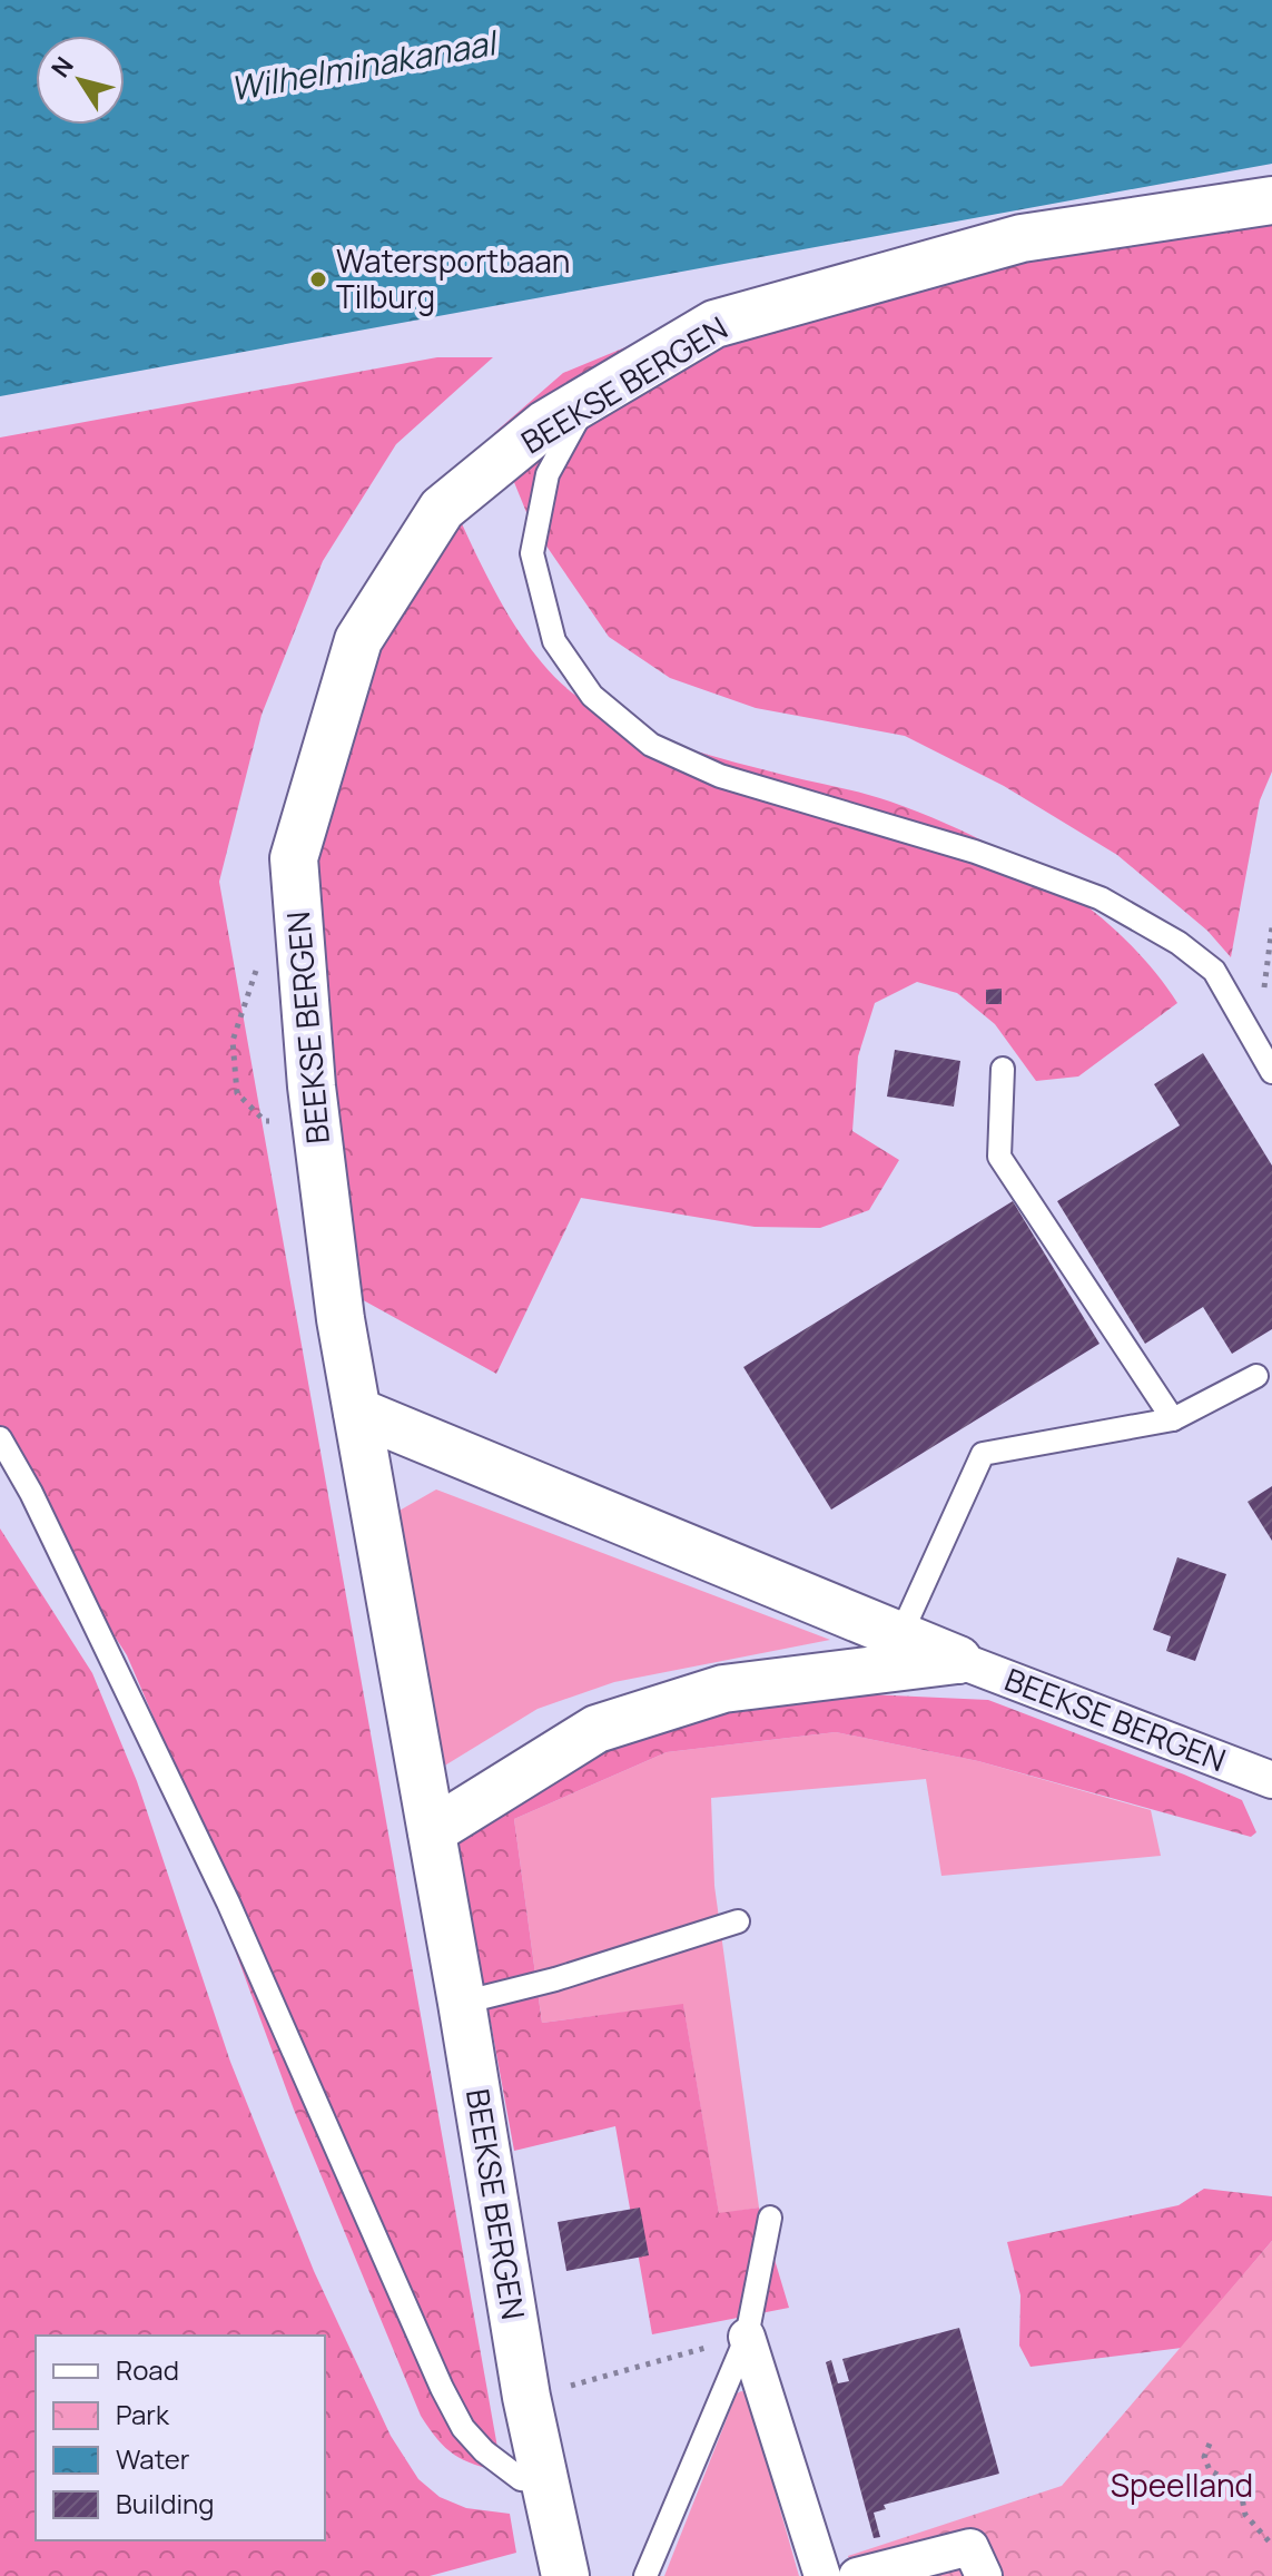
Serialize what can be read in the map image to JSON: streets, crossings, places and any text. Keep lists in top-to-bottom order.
{
  "streets": {
    "street": ["BEEKSE BERGEN"]
  },
  "water": ["Wilhelminakanaal"],
  "parks": ["Speelland"],
  "places": ["Watersportbaan Tilburg"],
  "legend": [
    "Road",
    "Park",
    "Water",
    "Building"
  ],
  "north": "top left"
}
